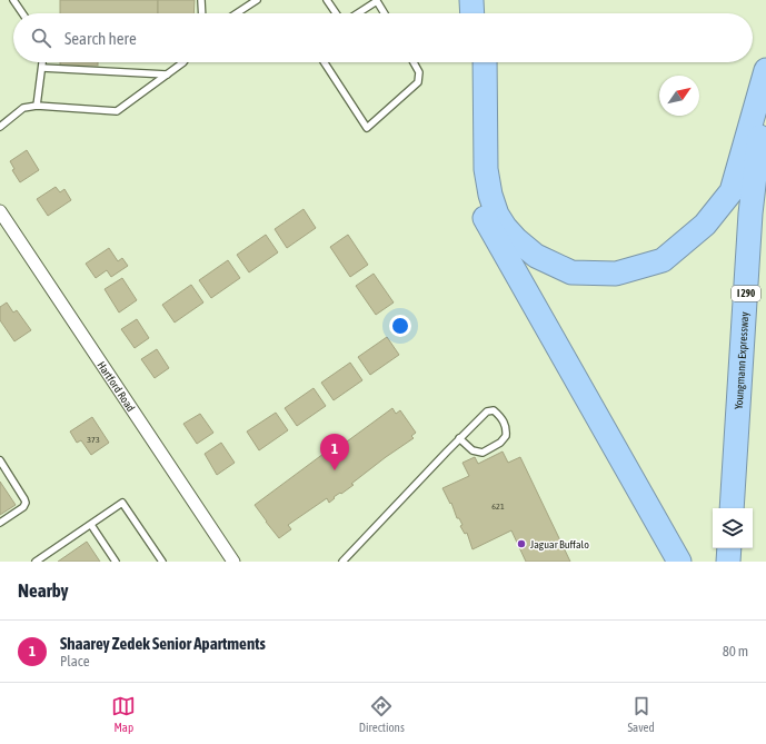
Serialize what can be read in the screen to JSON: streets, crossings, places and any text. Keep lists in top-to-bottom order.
{
  "streets": {
    "highway": ["I 290", "Youngmann Expressway"],
    "street": ["Hartford Road"]
  },
  "places": ["Jaguar Buffalo"],
  "house_numbers": ["373", "621"],
  "north": "top right",
  "page": {
    "search": "Search here",
    "pins": "1",
    "heading": "Nearby",
    "list": [
      {
        "mark": "1",
        "name": "Shaarey Zedek Senior Apartments",
        "note": "Place",
        "value": "80 m"
      }
    ],
    "nav": ["Map", "Directions", "Saved"]
  }
}
